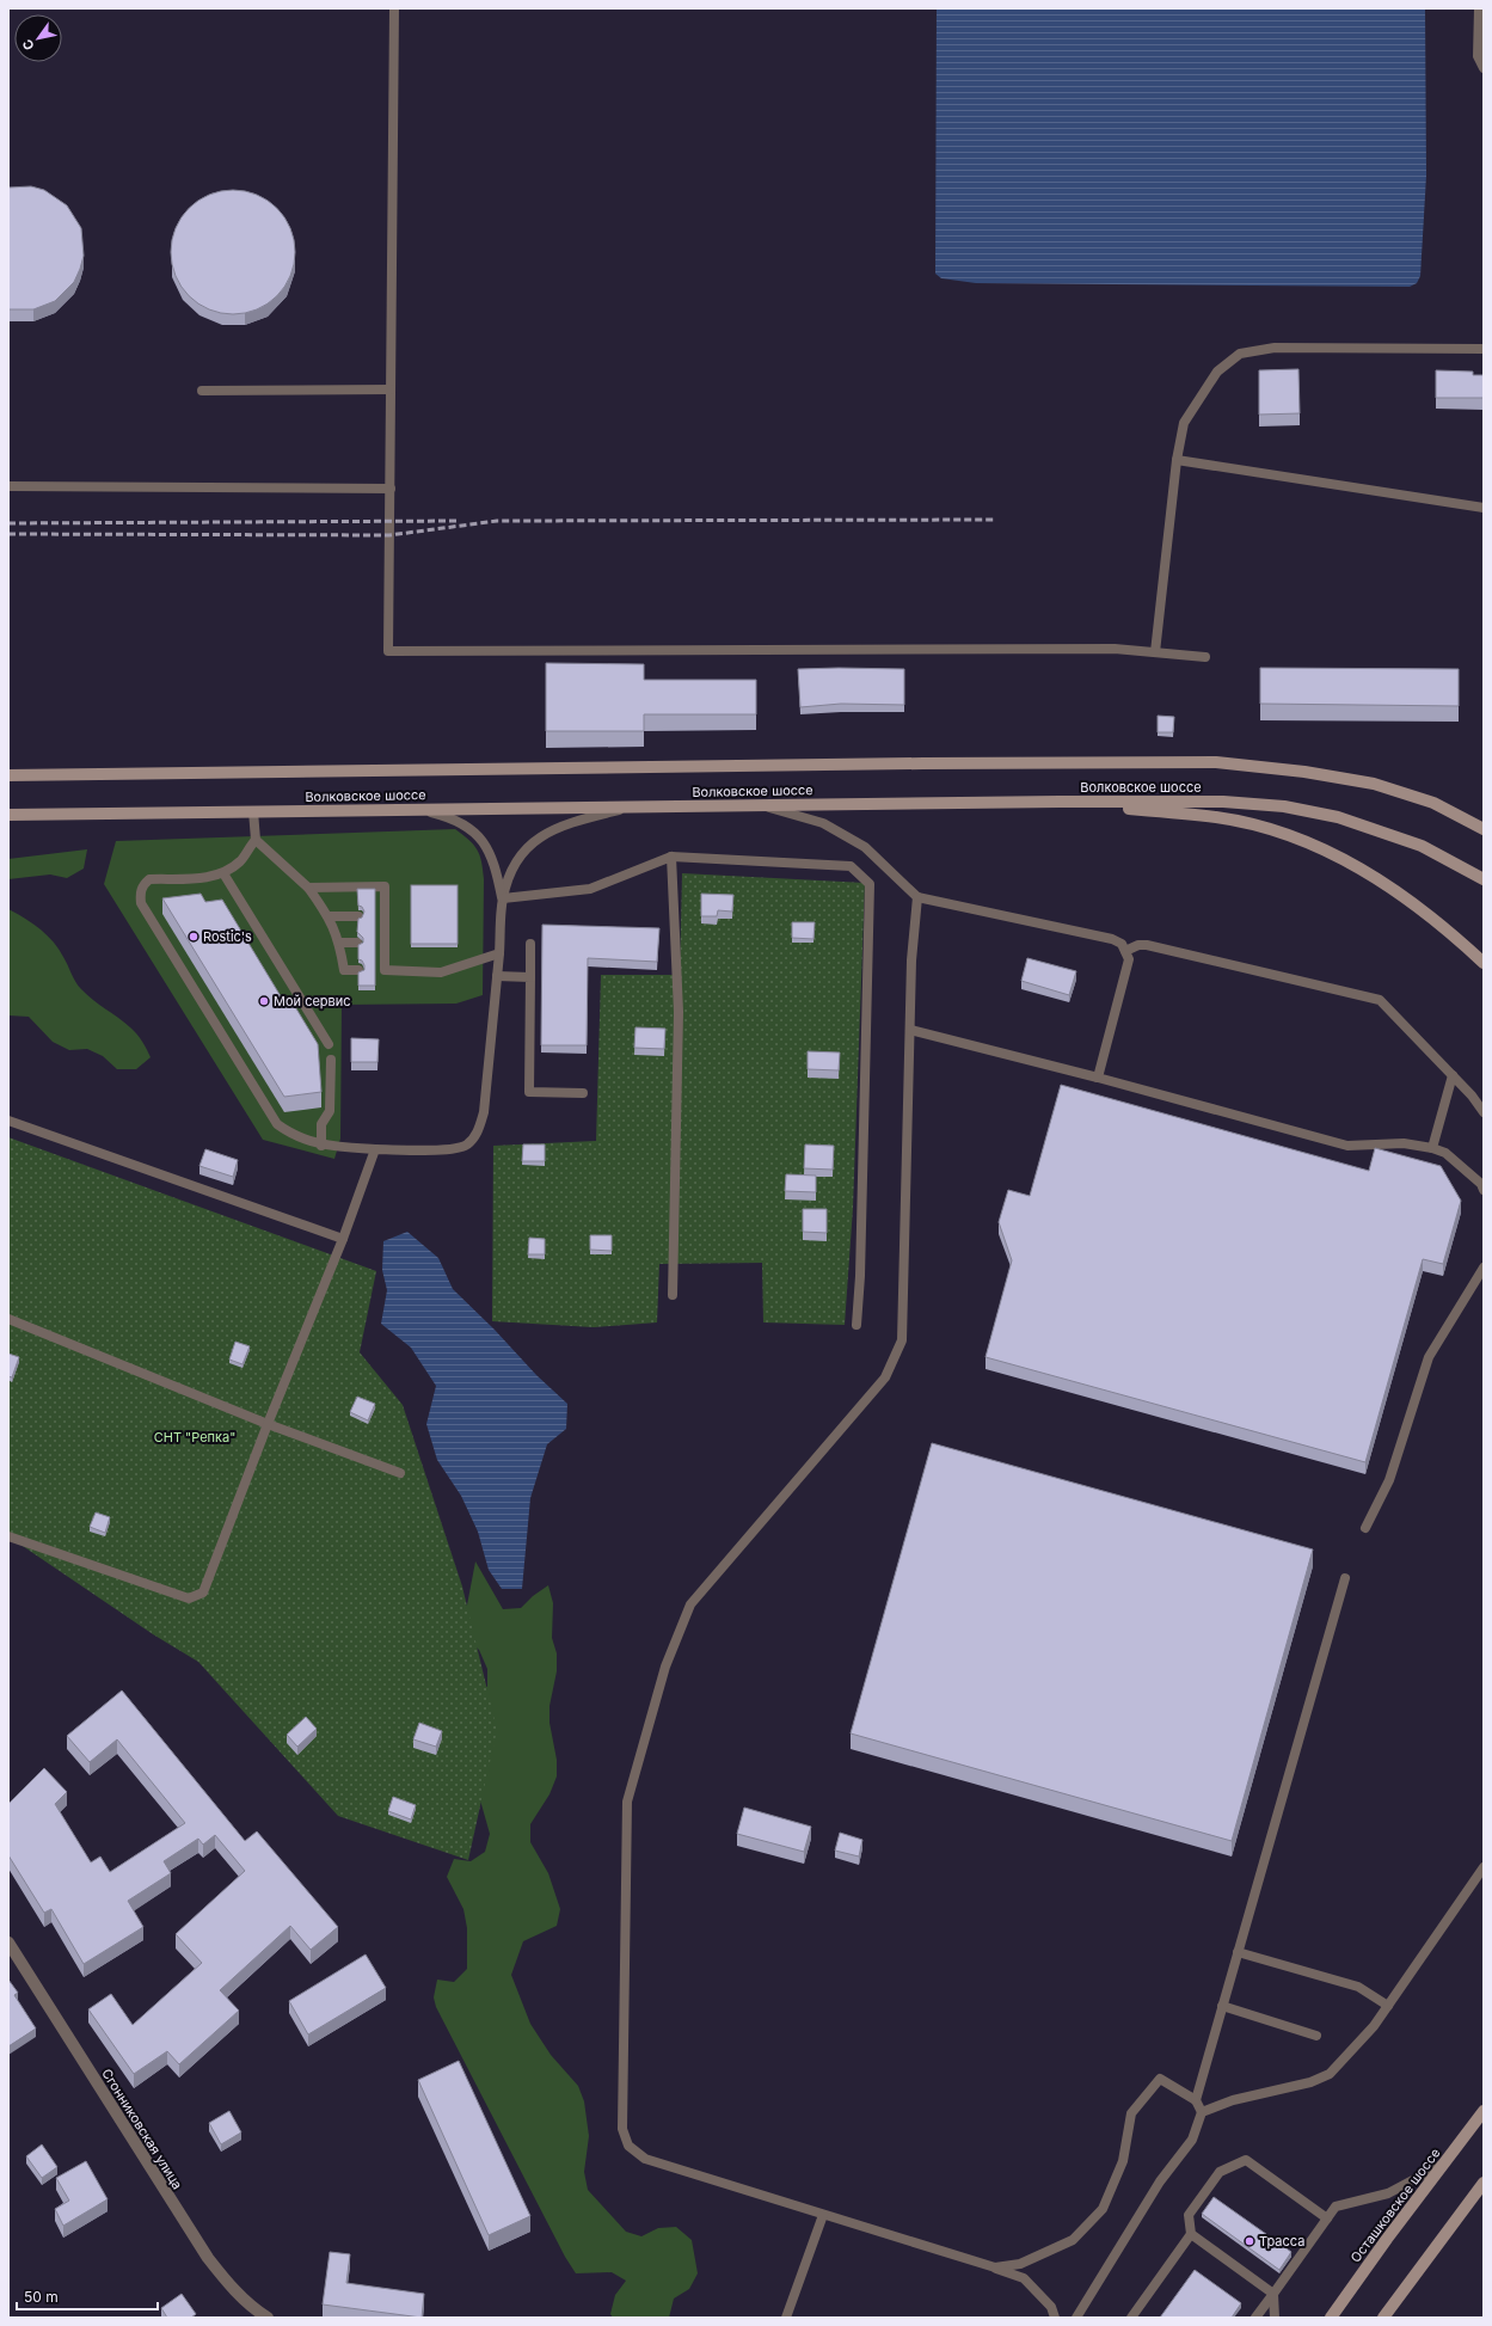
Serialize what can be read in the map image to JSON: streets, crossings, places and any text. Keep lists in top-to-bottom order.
{
  "streets": {
    "main road": ["Волковское шоссе", "Осташковское шоссе"],
    "street": ["Сгонниковская улица"]
  },
  "parks": ["СНТ \"Репка\""],
  "places": ["Rostic's", "Мой сервис", "Трасса"],
  "scale_bar": "50 m",
  "north": "bottom left"
}
